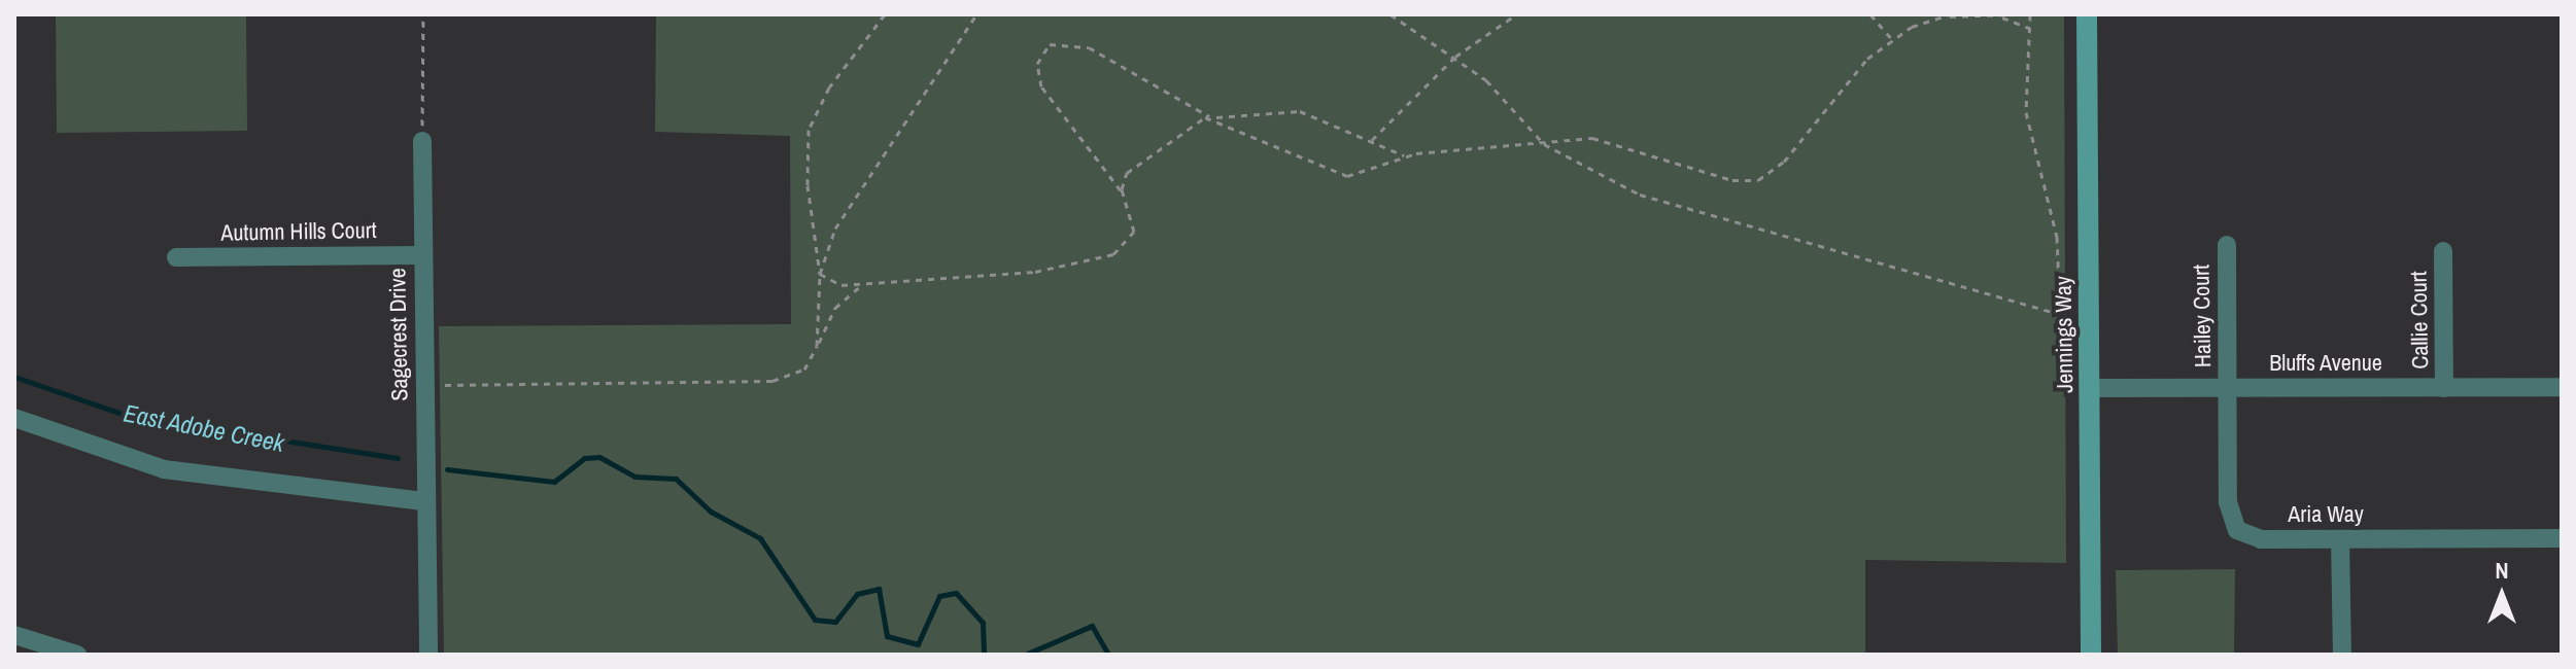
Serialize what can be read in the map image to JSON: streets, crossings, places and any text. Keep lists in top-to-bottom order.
{
  "streets": {
    "street": [
      "Autumn Hills Court",
      "Hailey Court",
      "Callie Court",
      "Sagecrest Drive",
      "Jennings Way",
      "Bluffs Avenue",
      "Aria Way"
    ]
  },
  "crossings": [
    ["Autumn Hills Court", "Sagecrest Drive"],
    ["Hailey Court", "Bluffs Avenue"],
    ["Hailey Court", "Aria Way"],
    ["Callie Court", "Bluffs Avenue"],
    ["Jennings Way", "Bluffs Avenue"],
    ["Bluffs Avenue", "Aria Way"]
  ],
  "water": ["East Adobe Creek"],
  "north": "top"
}
